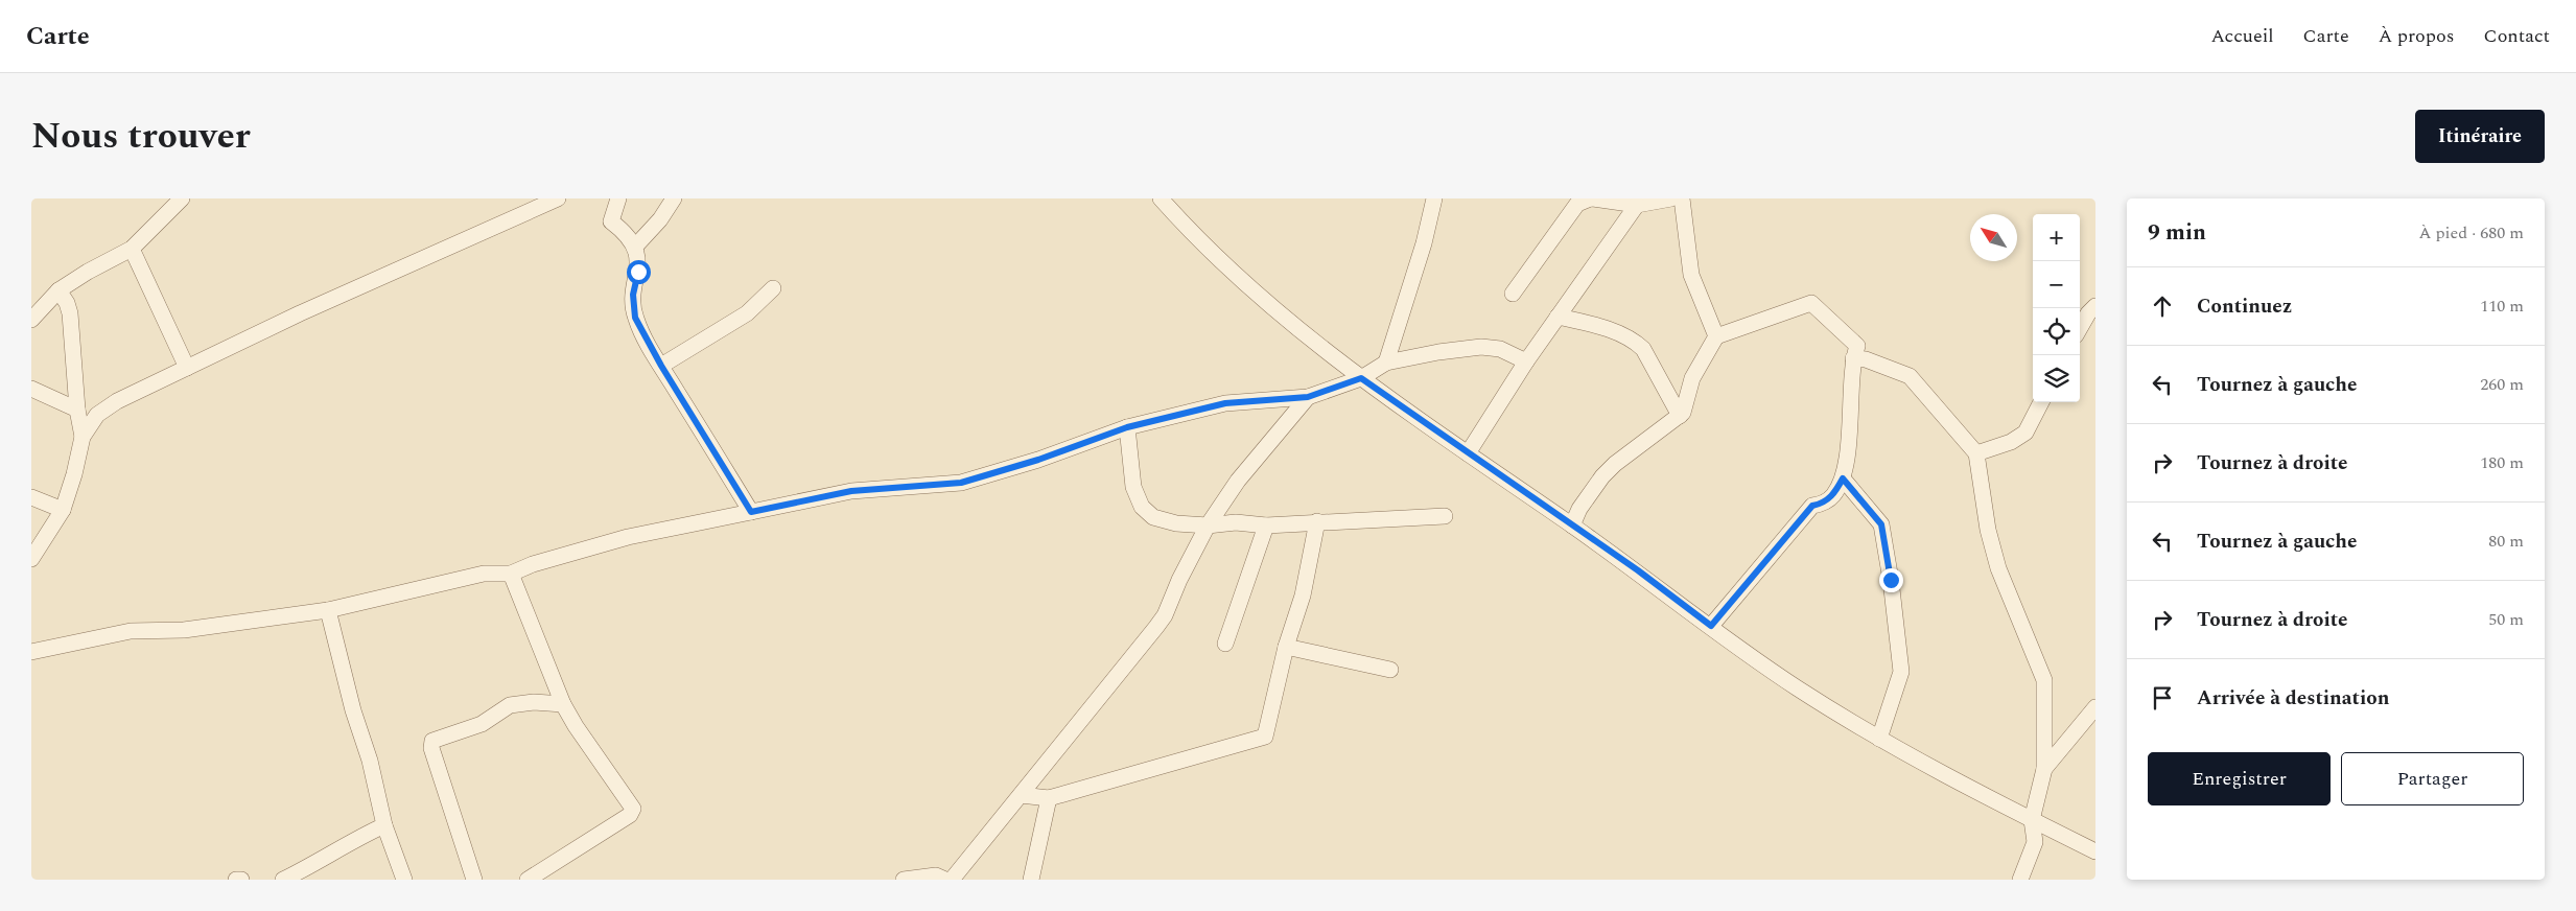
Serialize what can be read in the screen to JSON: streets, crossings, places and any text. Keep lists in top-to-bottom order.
{
  "north": "top left",
  "page": {
    "header": "Carte",
    "nav": [
      "Accueil",
      "Carte",
      "À propos",
      "Contact"
    ],
    "title": "Nous trouver",
    "buttons": [
      "Itinéraire",
      ["Enregistrer", "Partager"]
    ],
    "heading": ["9 min", "À pied · 680 m"],
    "map_buttons": ["+", "−"],
    "list": [
      ["Continuez", "110 m"],
      ["Tournez à gauche", "260 m"],
      ["Tournez à droite", "180 m"],
      ["Tournez à gauche", "80 m"],
      ["Tournez à droite", "50 m"],
      "Arrivée à destination"
    ]
  }
}
